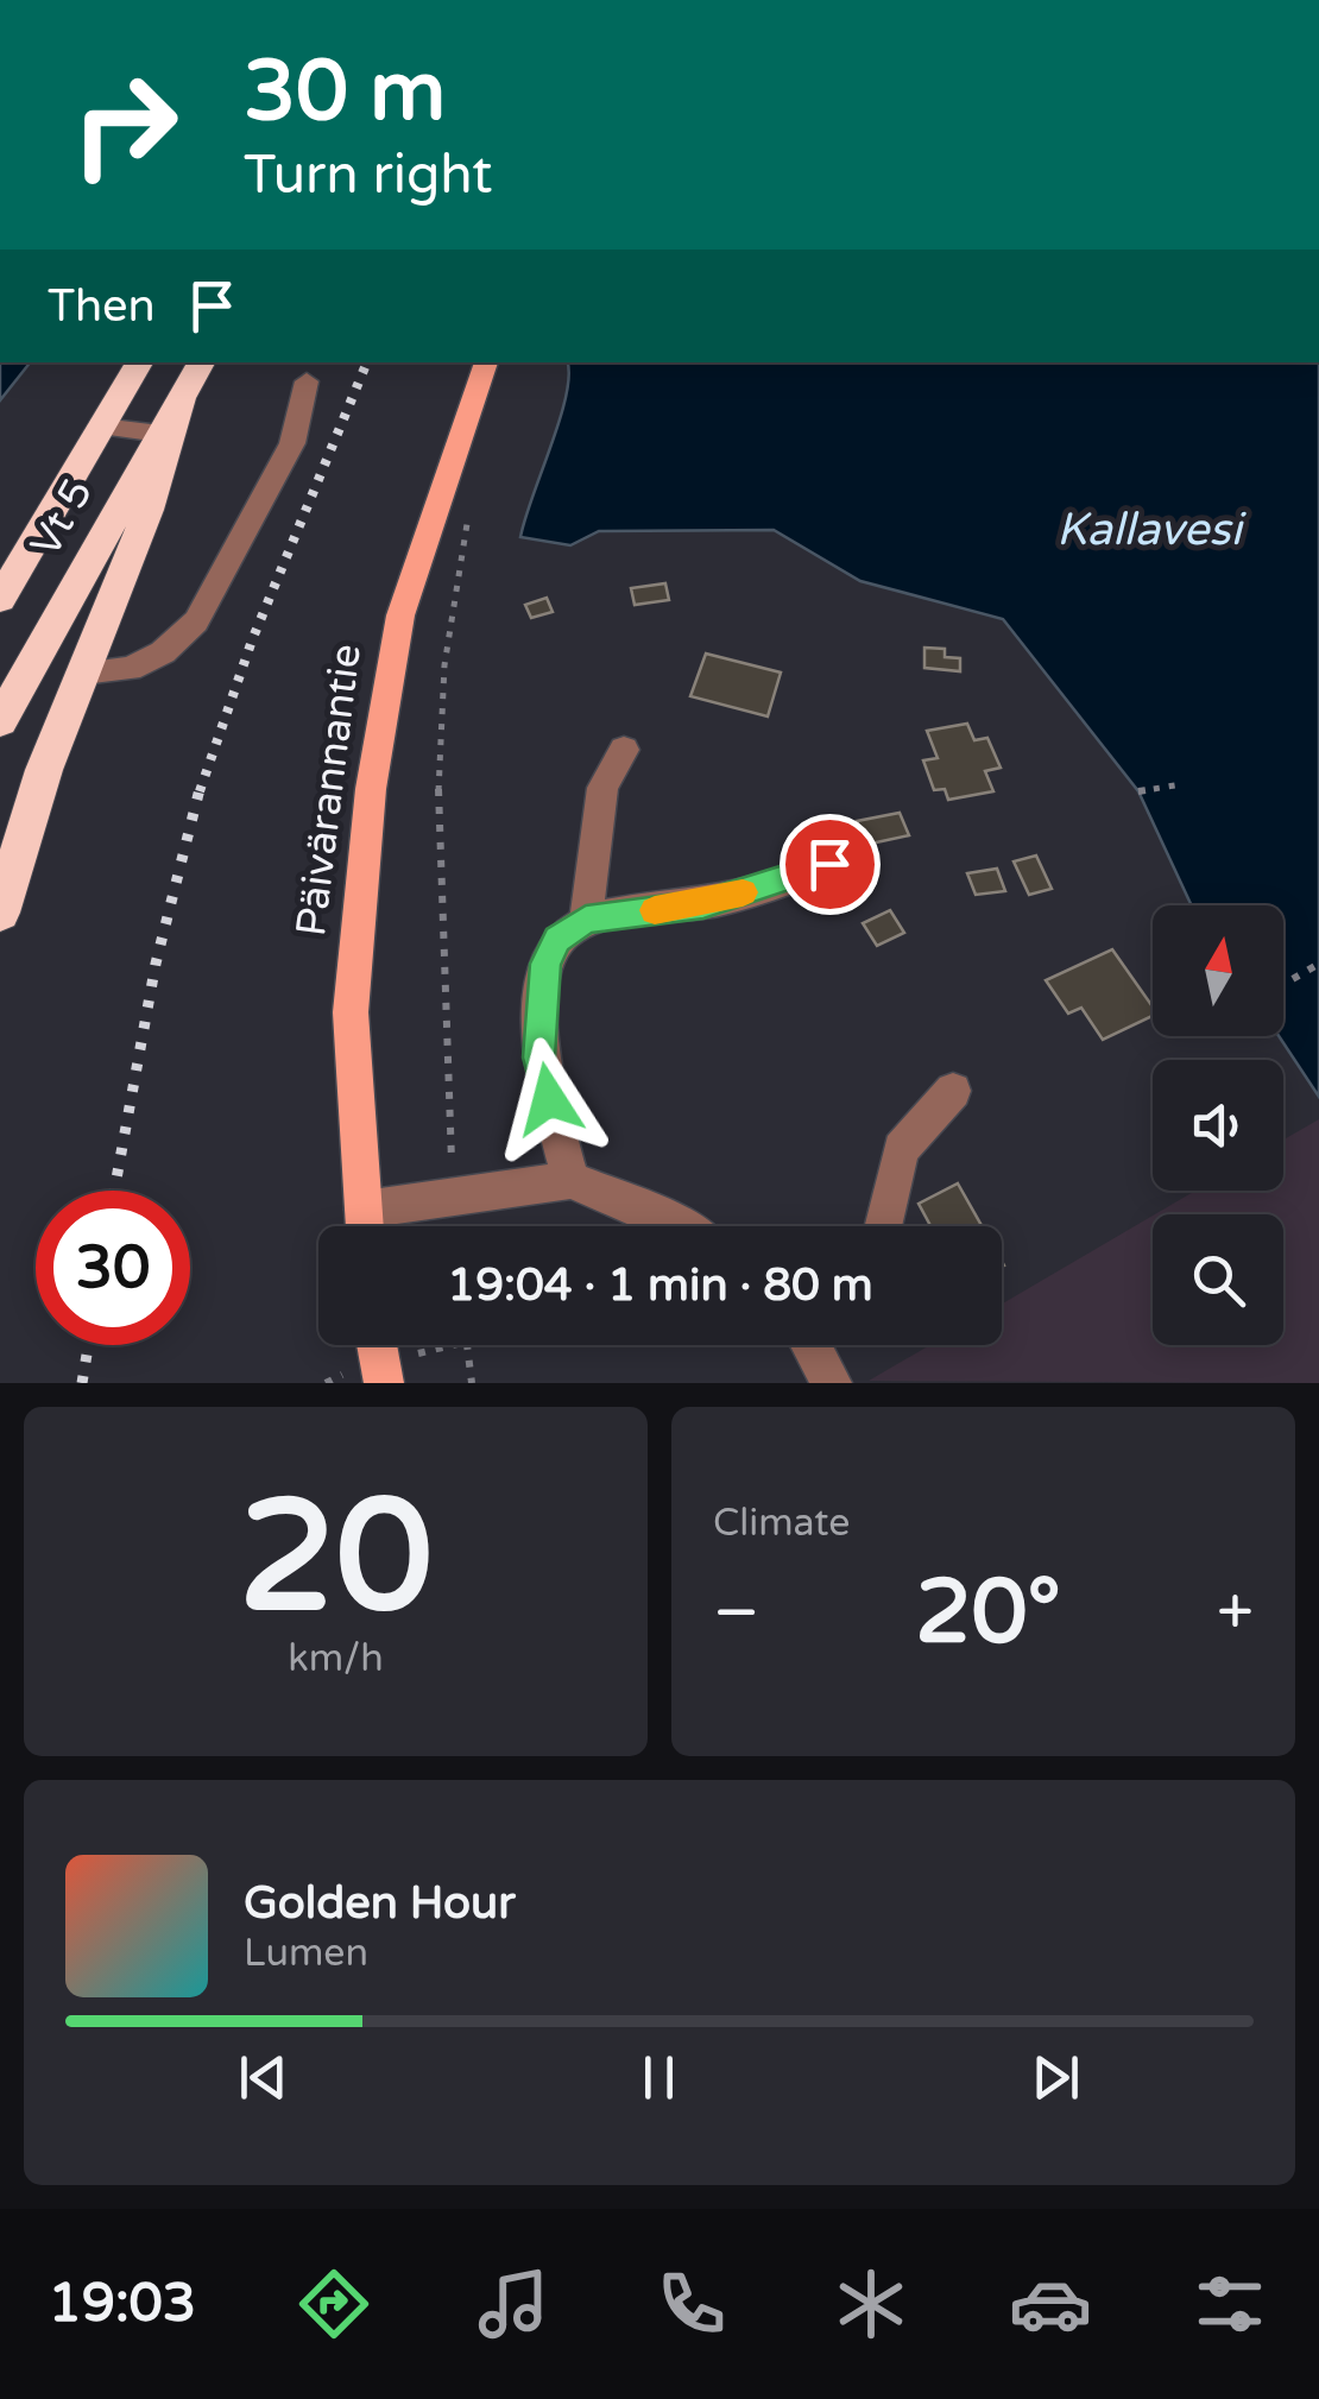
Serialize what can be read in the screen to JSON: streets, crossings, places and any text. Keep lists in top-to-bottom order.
{
  "streets": {
    "highway": ["Vt 5"],
    "main road": ["Päivärannantie"]
  },
  "water": ["Kallavesi"],
  "north": "top",
  "page": {
    "turn": ["30 m", "Turn right"],
    "then": "Then",
    "limit": "30",
    "trip": "19:04 · 1 min · 80 m",
    "tile": [
      ["20", "km/h"],
      "Climate"
    ],
    "heat": ["−", "20°", "+"],
    "song": ["Golden Hour", "Lumen"],
    "tabs": "19:03"
  }
}
